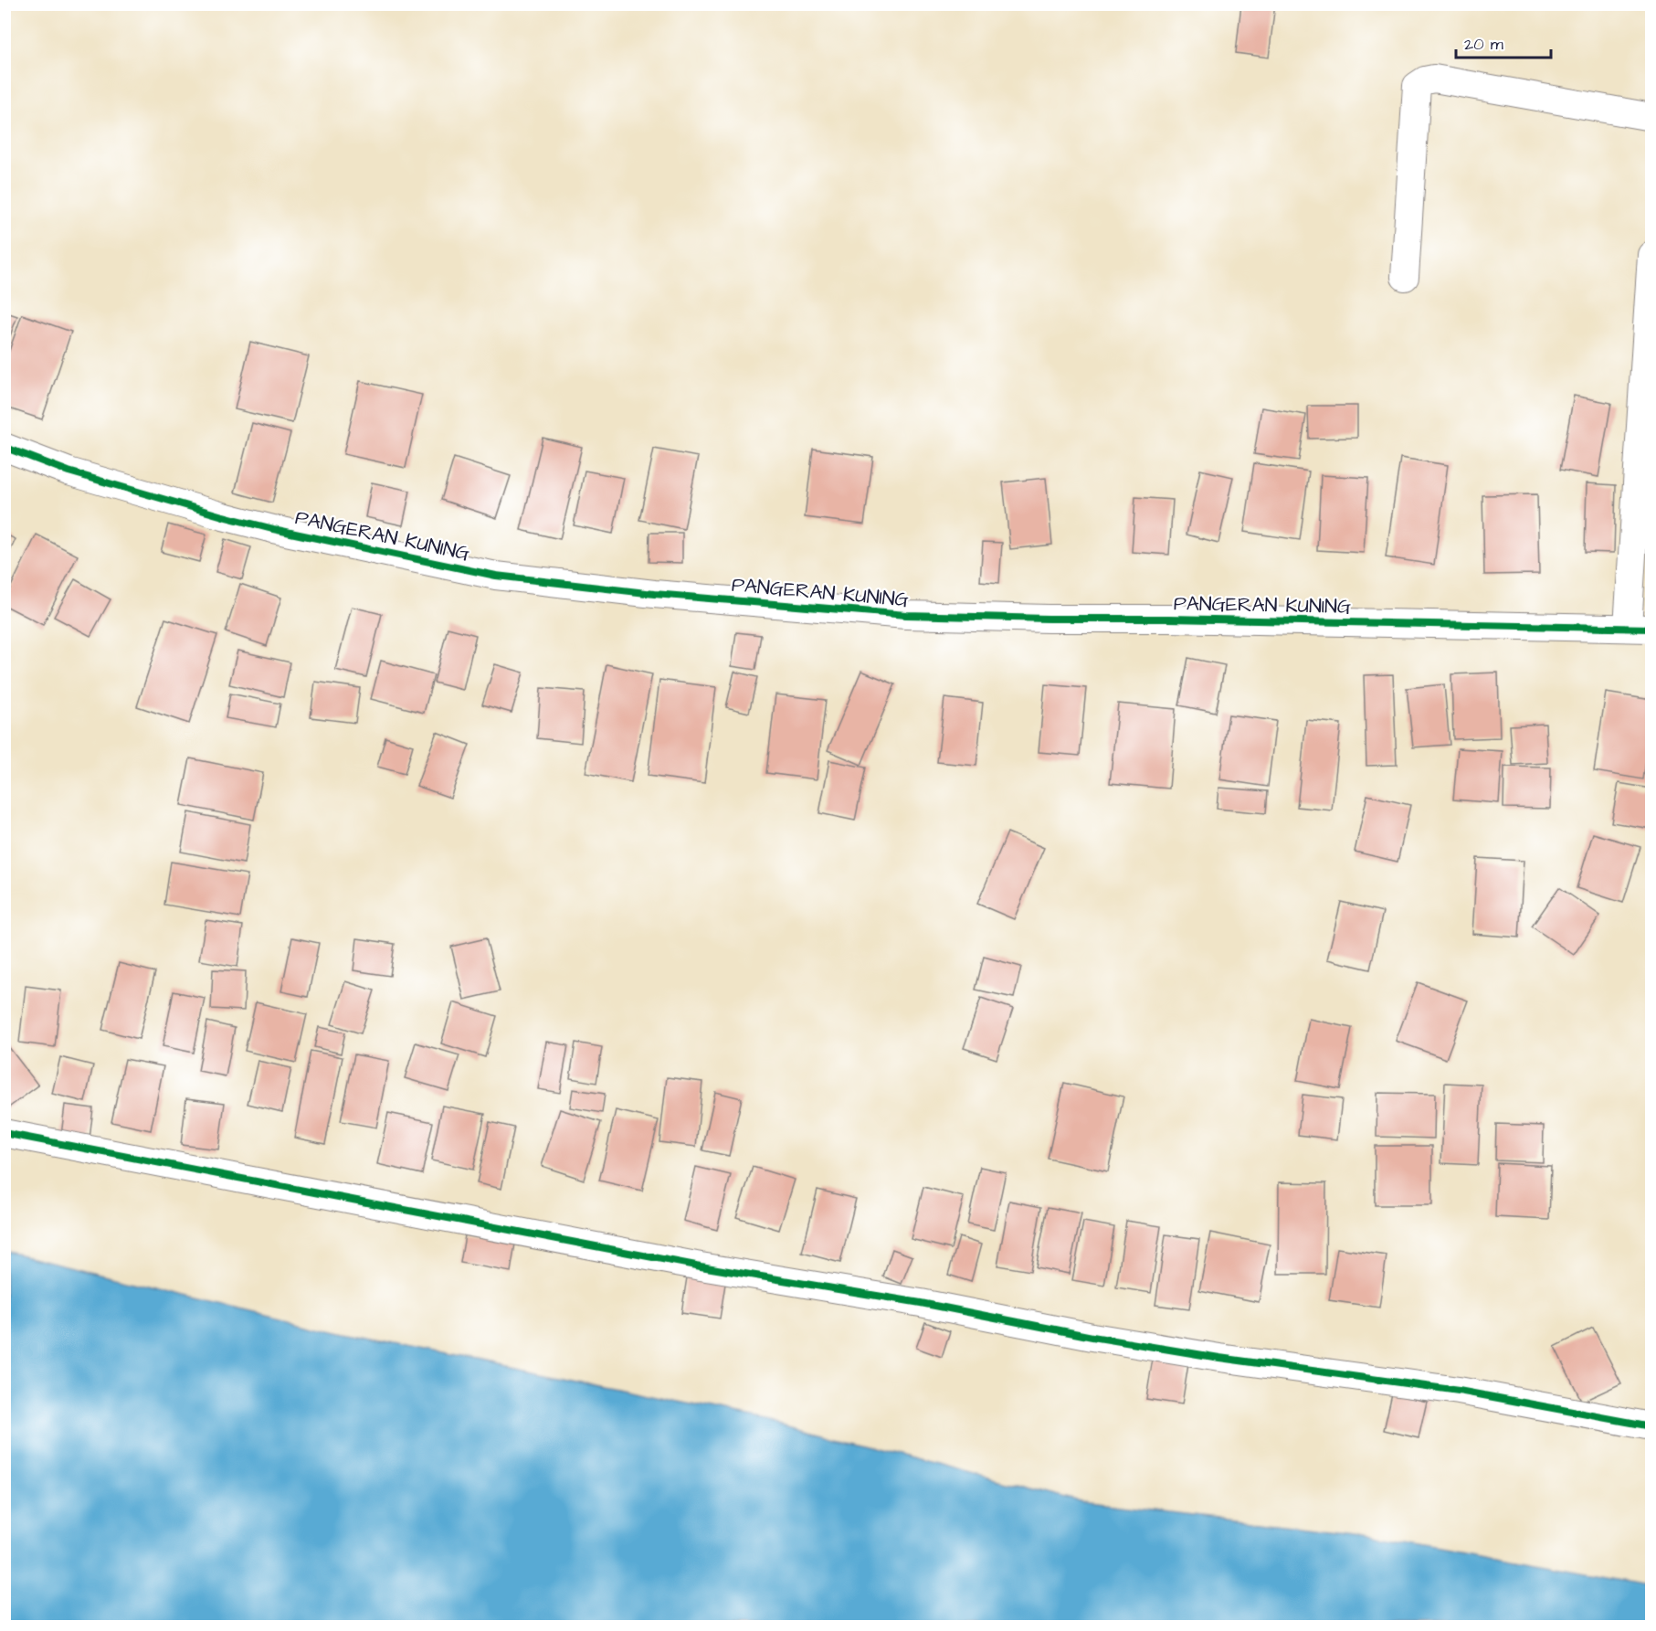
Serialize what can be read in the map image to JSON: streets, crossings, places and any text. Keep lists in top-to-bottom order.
{
  "streets": {
    "street": ["PANGERAN KUNING"]
  },
  "scale_bar": "20 m"
}
